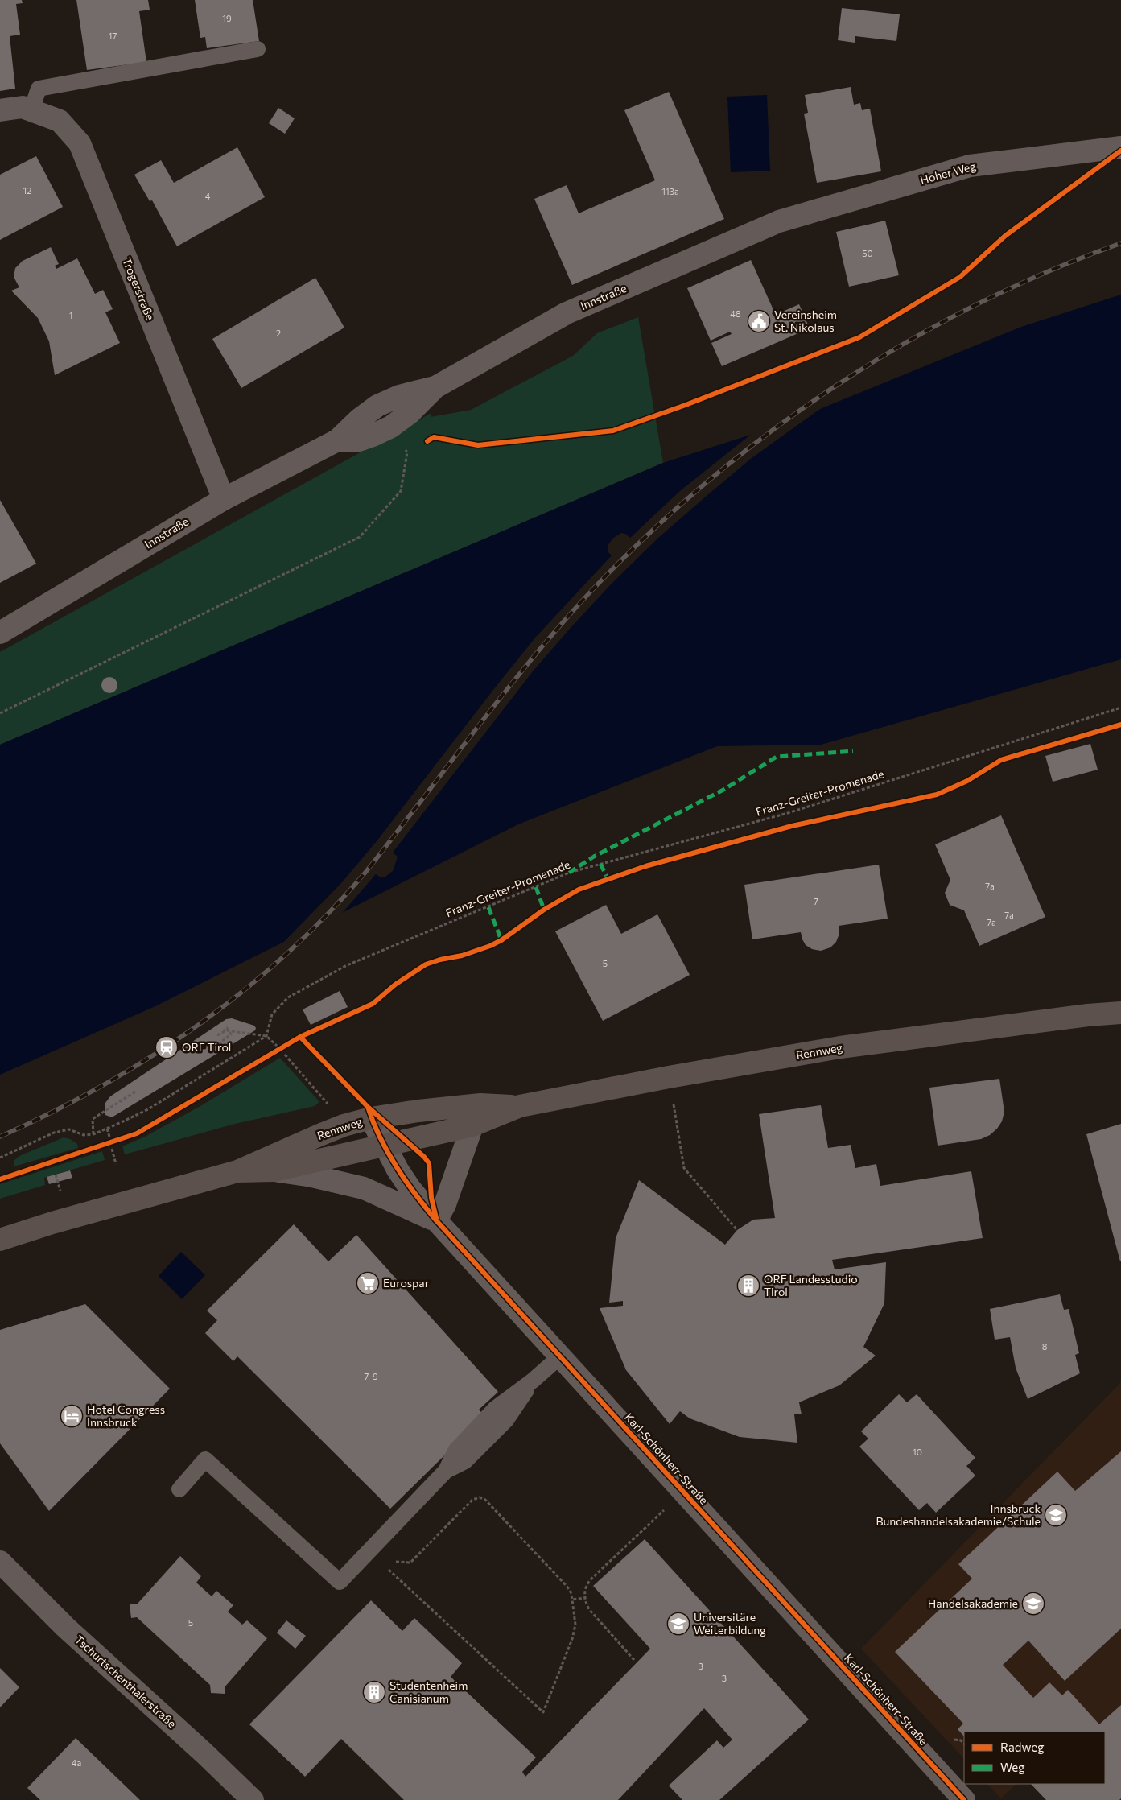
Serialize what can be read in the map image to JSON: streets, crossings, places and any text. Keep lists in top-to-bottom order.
{
  "streets": {
    "main road": ["Rennweg"],
    "street": [
      "Hoher Weg",
      "Trogerstraße",
      "Innstraße",
      "Karl-Schönherr-Straße",
      "Tschurtschenthalerstraße"
    ],
    "path": ["Franz-Greiter-Promenade"]
  },
  "crossings": [
    ["Hoher Weg", "Innstraße"],
    ["Trogerstraße", "Innstraße"],
    ["Rennweg", "Karl-Schönherr-Straße"]
  ],
  "places": {
    "public building": ["Vereinsheim St. Nikolaus"],
    "station": ["ORF Tirol"],
    "supermarket": ["Eurospar"],
    "building": ["ORF Landesstudio Tirol", "Studentenheim Canisianum"],
    "hotel": ["Hotel Congress Innsbruck"],
    "school or university": ["Innsbruck Bundeshandelsakademie/Schule", "Handelsakademie", "Universitäre Weiterbildung"]
  },
  "house_numbers": [
    "19",
    "17",
    "12",
    "113a",
    "4",
    "50",
    "48",
    "1",
    "2",
    "7a",
    "7",
    "7a",
    "7a",
    "5",
    "8",
    "7-9",
    "10",
    "5",
    "3",
    "3",
    "4a"
  ],
  "legend": ["Radweg", "Weg"]
}
